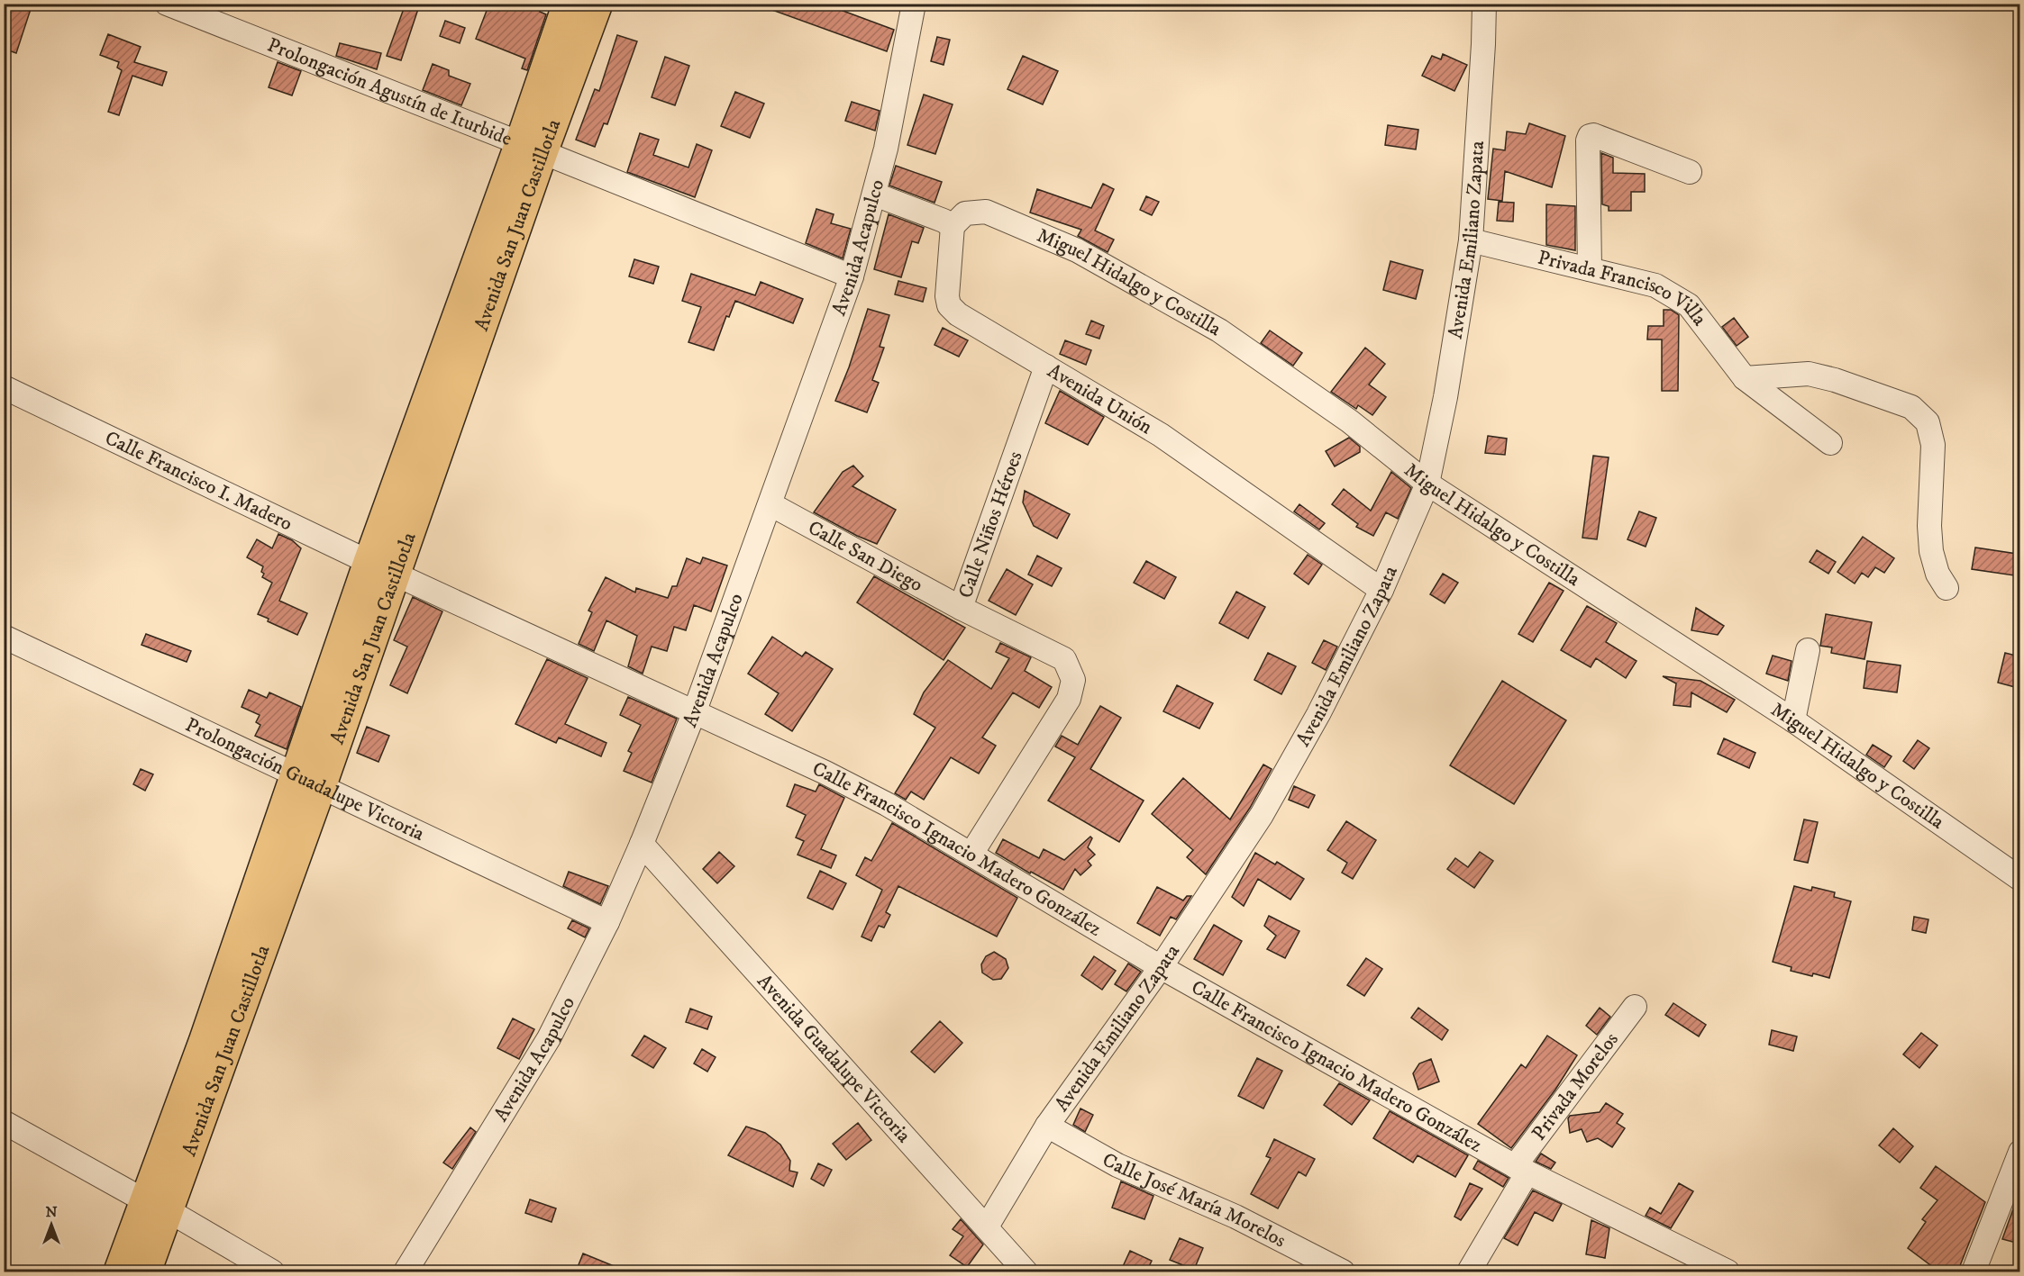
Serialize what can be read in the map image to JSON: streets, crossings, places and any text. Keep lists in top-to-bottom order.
{
  "streets": {
    "main road": ["Avenida San Juan Castillotla"],
    "street": [
      "Prolongación Agustín de Iturbide",
      "Avenida Emiliano Zapata",
      "Avenida Acapulco",
      "Miguel Hidalgo y Costilla",
      "Privada Francisco Villa",
      "Avenida Unión",
      "Calle Francisco I. Madero",
      "Calle Niños Héroes",
      "Calle San Diego",
      "Prolongación Guadalupe Victoria",
      "Calle Francisco Ignacio Madero González",
      "Avenida Guadalupe Victoria",
      "Privada Morelos",
      "Calle José María Morelos"
    ]
  },
  "crossings": [
    ["Prolongación Agustín de Iturbide", "Avenida San Juan Castillotla"],
    ["Prolongación Agustín de Iturbide", "Avenida Acapulco"],
    ["Avenida San Juan Castillotla", "Calle Francisco I. Madero"],
    ["Avenida San Juan Castillotla", "Prolongación Guadalupe Victoria"],
    ["Avenida San Juan Castillotla", "Calle Francisco Ignacio Madero González"],
    ["Avenida Emiliano Zapata", "Miguel Hidalgo y Costilla"],
    ["Avenida Emiliano Zapata", "Privada Francisco Villa"],
    ["Avenida Emiliano Zapata", "Avenida Unión"],
    ["Avenida Emiliano Zapata", "Calle Francisco Ignacio Madero González"],
    ["Avenida Emiliano Zapata", "Avenida Guadalupe Victoria"],
    ["Avenida Emiliano Zapata", "Calle José María Morelos"],
    ["Avenida Acapulco", "Calle San Diego"],
    ["Avenida Acapulco", "Prolongación Guadalupe Victoria"],
    ["Avenida Acapulco", "Calle Francisco Ignacio Madero González"],
    ["Avenida Acapulco", "Avenida Guadalupe Victoria"],
    ["Miguel Hidalgo y Costilla", "Avenida Unión"],
    ["Avenida Unión", "Calle Niños Héroes"],
    ["Calle Francisco I. Madero", "Calle Francisco Ignacio Madero González"],
    ["Calle Niños Héroes", "Calle San Diego"],
    ["Calle Niños Héroes", "Calle Francisco Ignacio Madero González"],
    ["Calle Francisco Ignacio Madero González", "Privada Morelos"]
  ],
  "north": "top"
}
